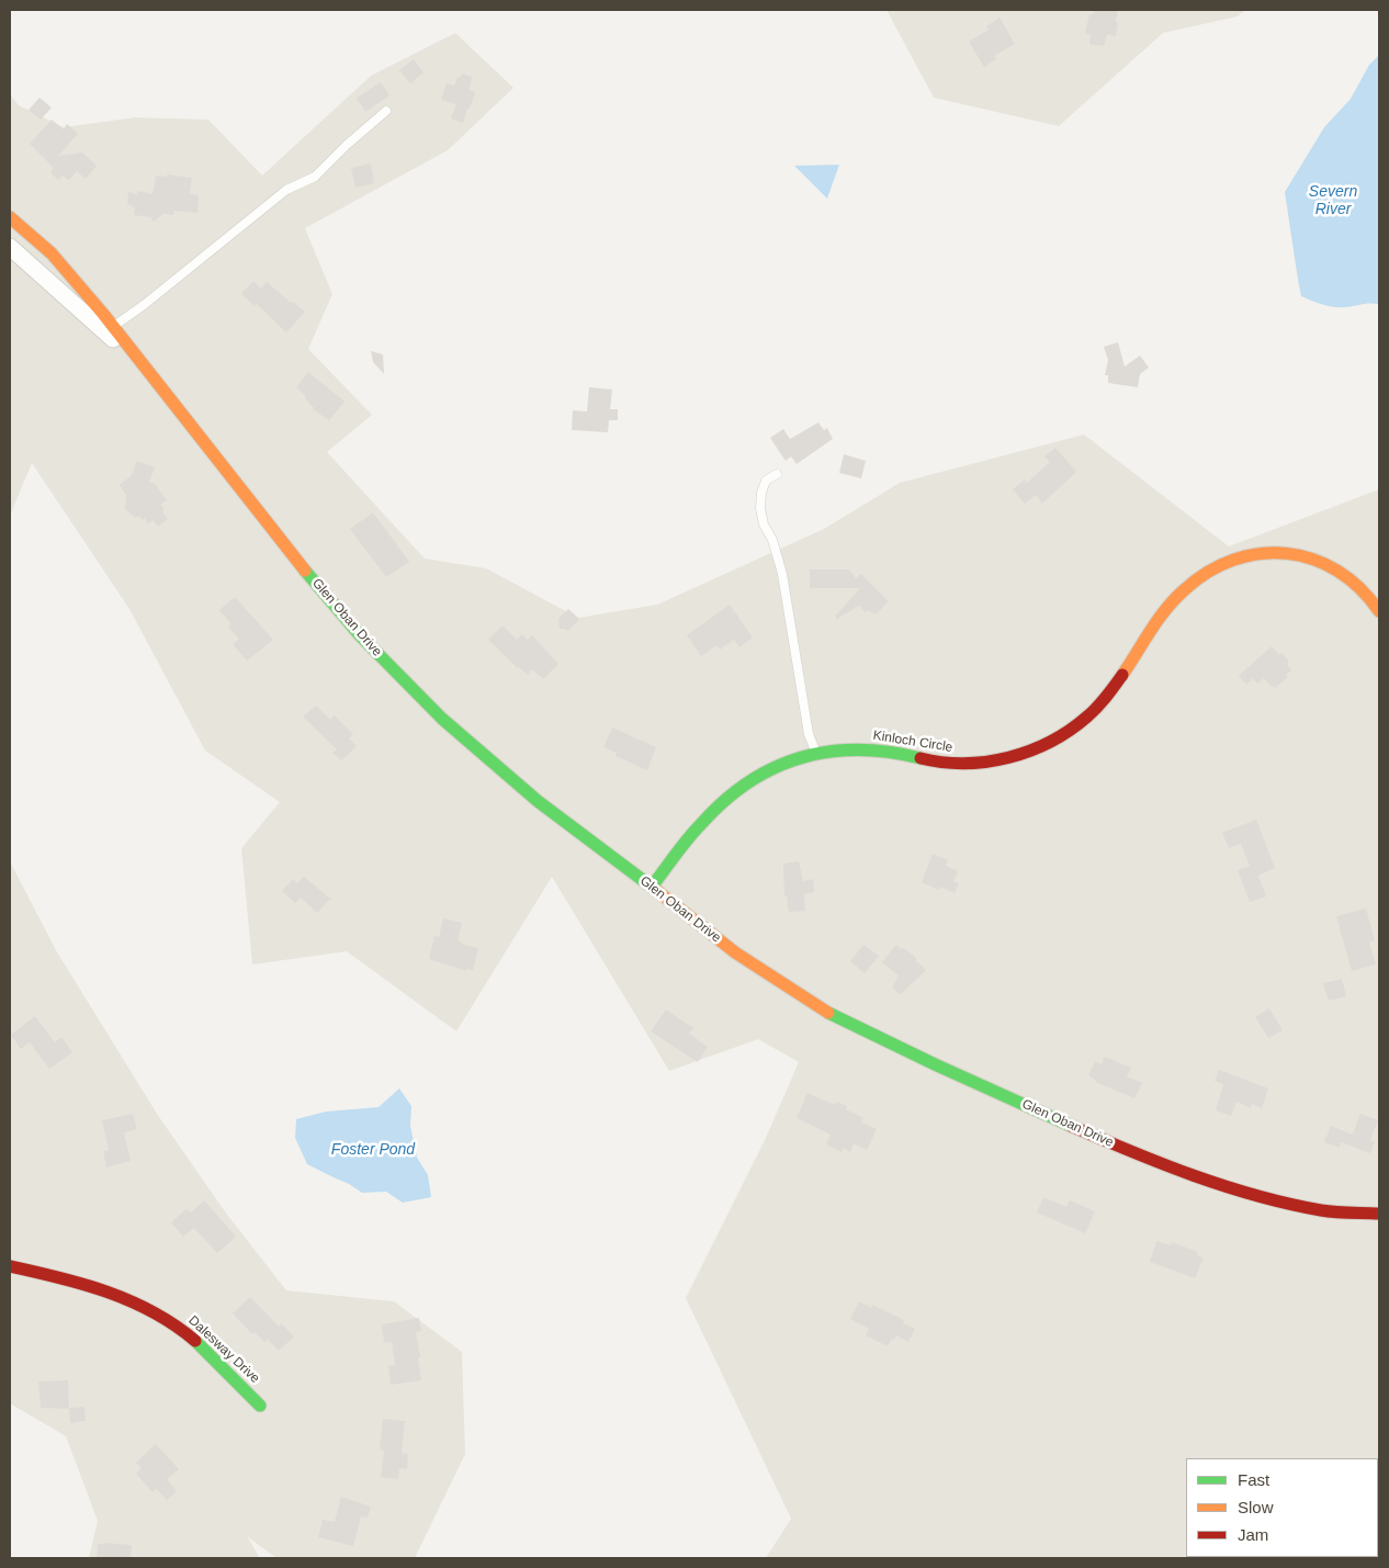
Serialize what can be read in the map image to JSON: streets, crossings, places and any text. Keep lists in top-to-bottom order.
{
  "streets": {
    "street": ["Glen Oban Drive", "Kinloch Circle", "Dalesway Drive"]
  },
  "crossings": [
    ["Glen Oban Drive", "Kinloch Circle"]
  ],
  "water": ["Severn River", "Foster Pond"],
  "legend": ["Fast", "Slow", "Jam"]
}
